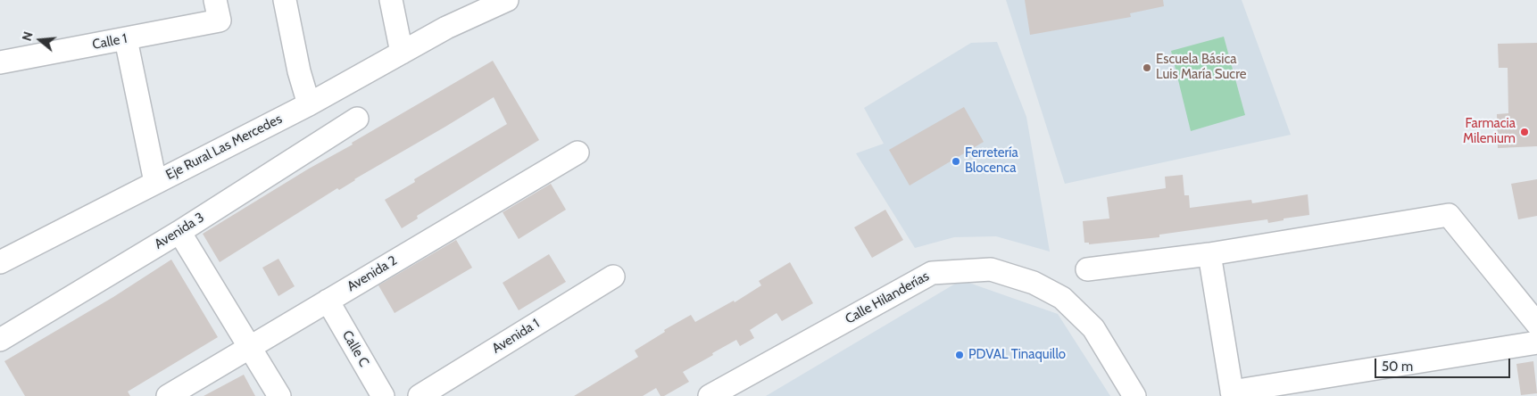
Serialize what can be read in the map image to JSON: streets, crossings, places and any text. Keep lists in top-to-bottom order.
{
  "streets": {
    "street": [
      "Calle 1",
      "Eje Rural Las Mercedes",
      "Avenida 3",
      "Avenida 2",
      "Calle Hilanderías",
      "Avenida 1",
      "Calle C"
    ]
  },
  "crossings": [
    ["Avenida 2", "Calle C"]
  ],
  "places": [
    "Escuela Básica Luis María Sucre",
    "Farmacia Milenium",
    "Ferretería Blocenca",
    "PDVAL Tinaquillo"
  ],
  "scale_bar": "50 m",
  "north": "left"
}
